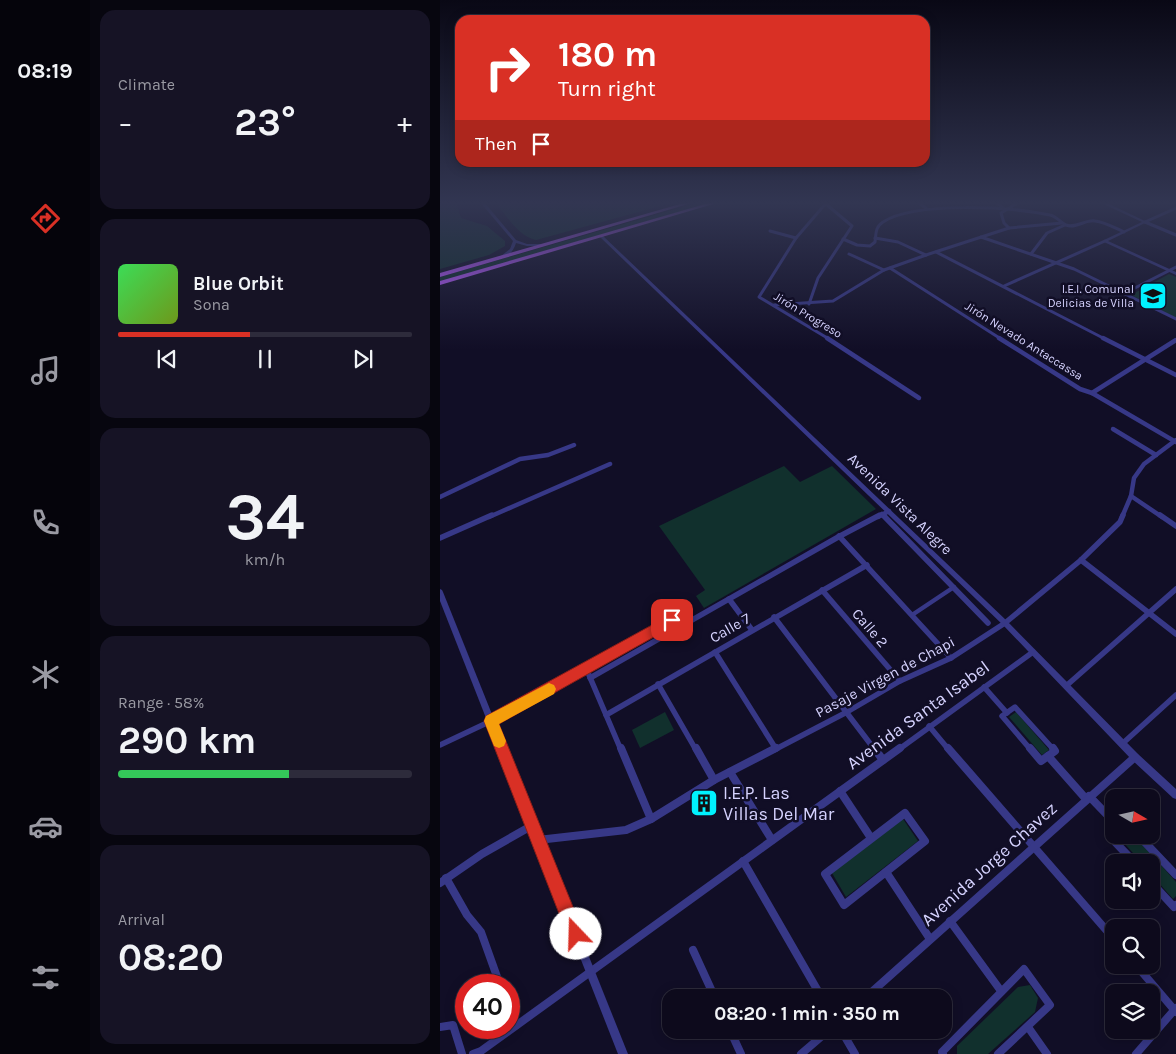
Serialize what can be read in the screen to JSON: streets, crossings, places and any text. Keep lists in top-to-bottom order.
{
  "streets": {
    "street": [
      "Jirón Progreso",
      "Jirón Nevado Antaccassa",
      "Avenida Vista Alegre",
      "Calle 7",
      "Calle 2",
      "Pasaje Virgen de Chapi",
      "Avenida Santa Isabel",
      "Avenida Jorge Chavez"
    ]
  },
  "crossings": [
    ["Jirón Nevado Antaccassa", "Pasaje Virgen de Chapi"],
    ["Avenida Vista Alegre", "Pasaje Virgen de Chapi"],
    ["Avenida Vista Alegre", "Avenida Santa Isabel"],
    ["Avenida Vista Alegre", "Avenida Jorge Chavez"],
    ["Calle 7", "Calle 2"],
    ["Calle 2", "Pasaje Virgen de Chapi"]
  ],
  "places": {
    "school or university": ["I.E.I. Comunal Delicias de Villa"],
    "building": ["I.E.P. Las Villas Del Mar"]
  },
  "north": "right",
  "page": {
    "tabs": "08:19",
    "tile": [
      "Climate",
      ["34", "km/h"],
      ["Range · 58%", "290 km"],
      ["Arrival", "08:20"]
    ],
    "turn": ["180 m", "Turn right"],
    "heat": ["−", "23°", "+"],
    "then": "Then",
    "song": ["Blue Orbit", "Sona"],
    "limit": "40",
    "trip": "08:20 · 1 min · 350 m"
  }
}
